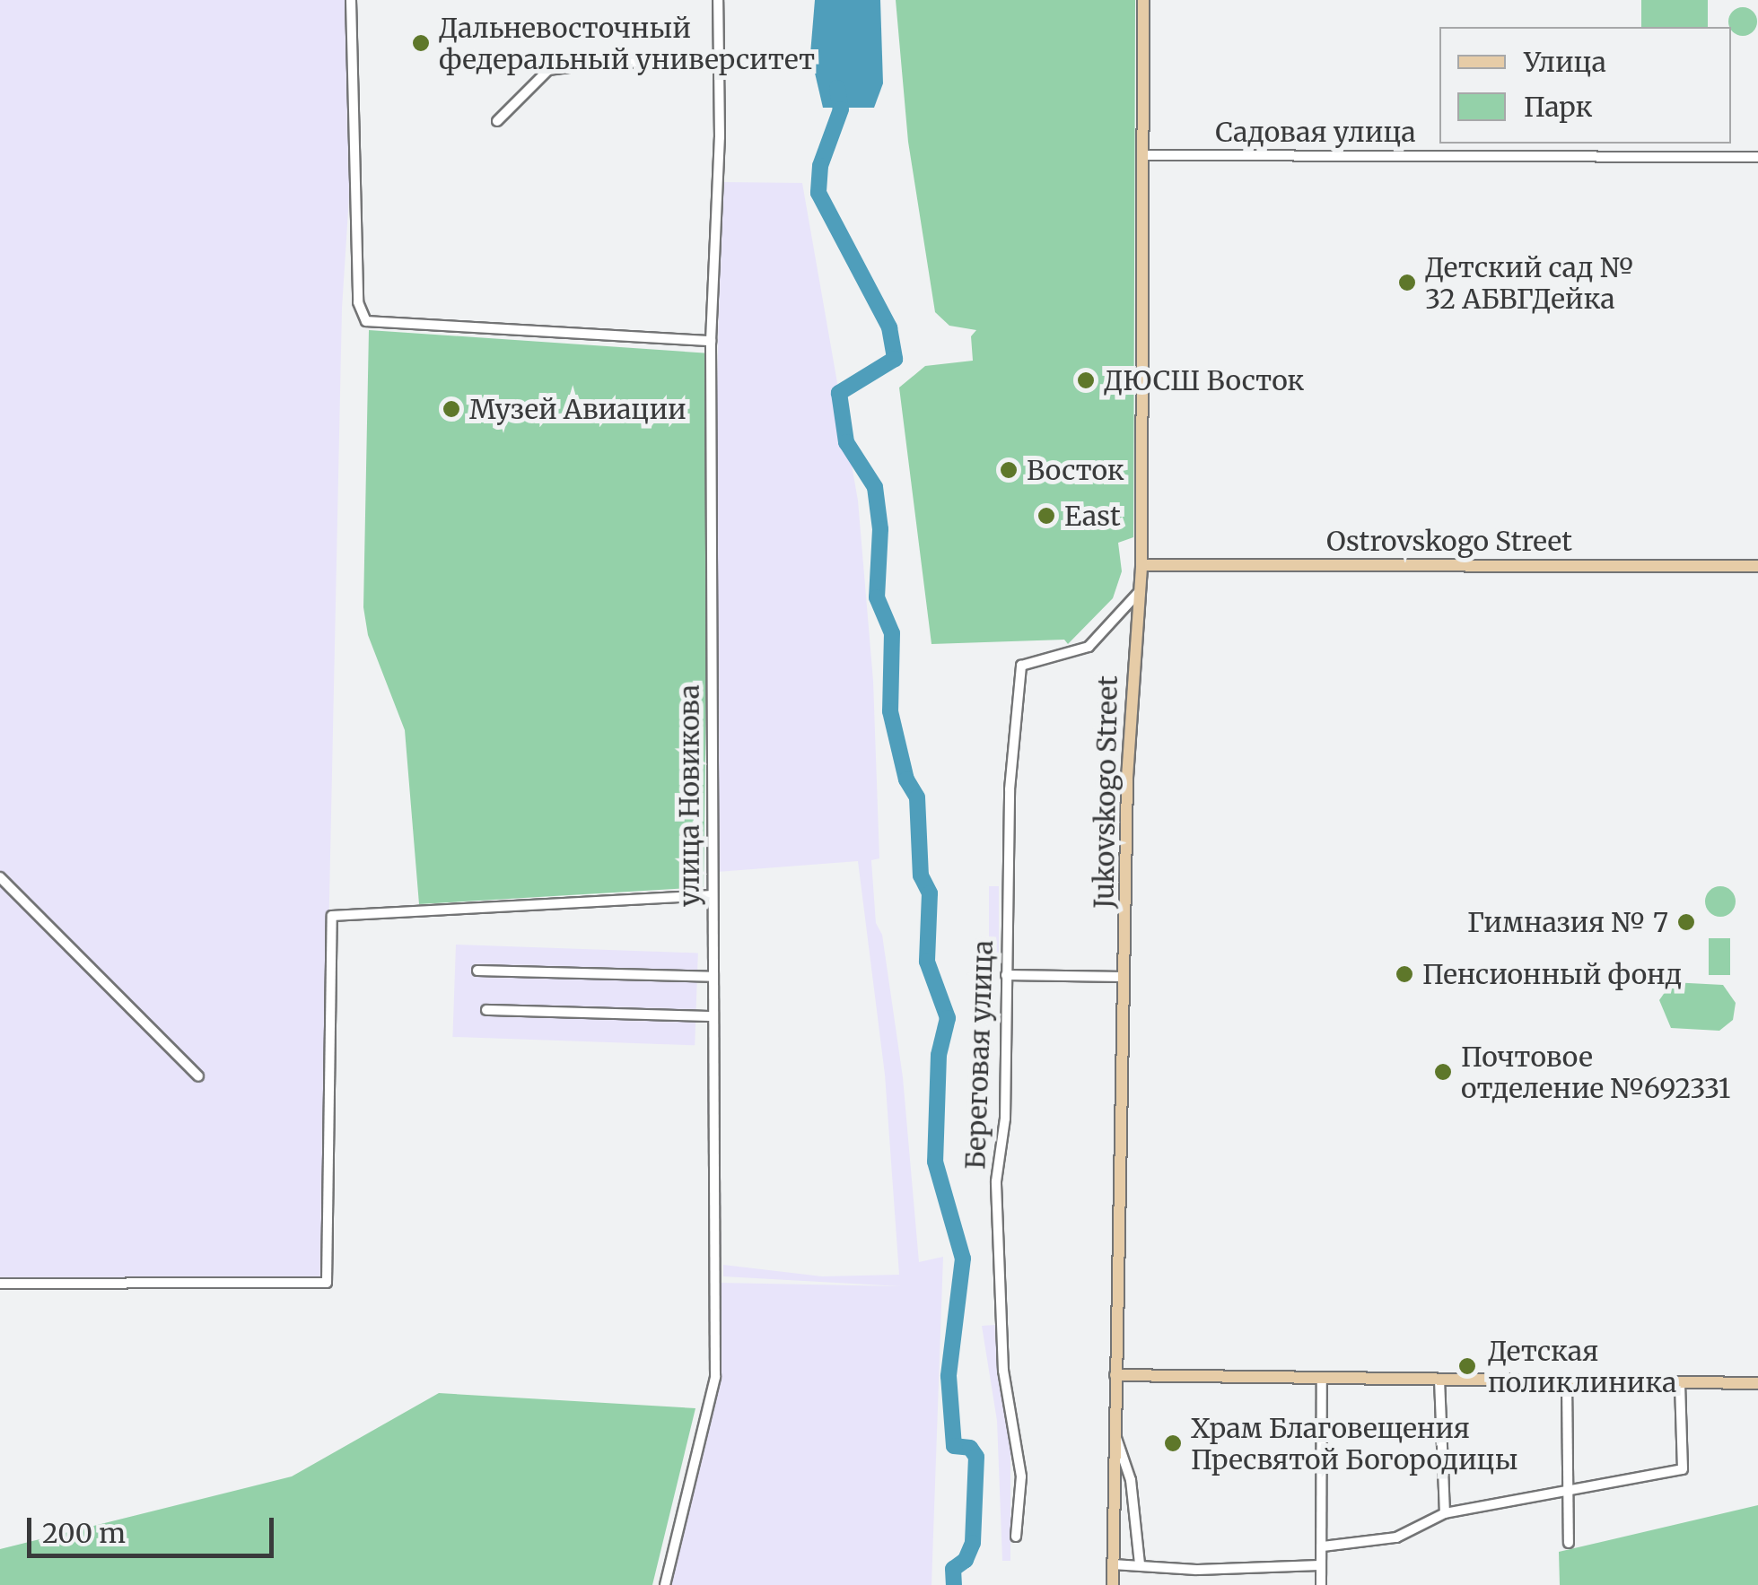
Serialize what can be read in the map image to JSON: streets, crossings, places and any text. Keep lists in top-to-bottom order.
{
  "streets": {
    "main road": ["Ostrovskogo Street", "Jukovskogo Street"],
    "street": ["Садовая улица", "улица Новикова", "Береговая улица"]
  },
  "crossings": [
    ["Садовая улица", "Jukovskogo Street"],
    ["Ostrovskogo Street", "Jukovskogo Street"],
    ["Jukovskogo Street", "Береговая улица"]
  ],
  "places": [
    "Дальневосточный федеральный университет",
    "Детский сад № 32 АБВГДейка",
    "ДЮСШ Восток",
    "Музей Авиации",
    "Восток",
    "East",
    "Гимназия № 7",
    "Пенсионный фонд",
    "Почтовое отделение №692331",
    "Детская поликлиника",
    "Храм Благовещения Пресвятой Богородицы"
  ],
  "legend": ["Улица", "Парк"],
  "scale_bar": "200 m"
}
